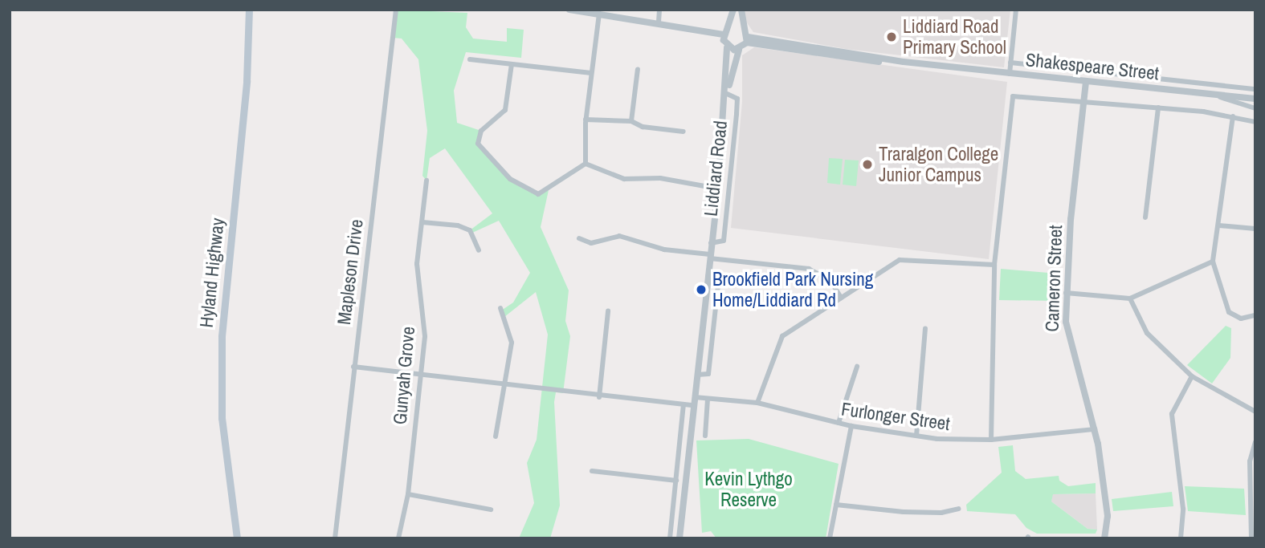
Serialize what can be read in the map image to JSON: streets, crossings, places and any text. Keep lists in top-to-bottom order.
{
  "streets": {
    "main road": ["Hyland Highway"],
    "street": [
      "Shakespeare Street",
      "Liddiard Road",
      "Mapleson Drive",
      "Cameron Street",
      "Gunyah Grove",
      "Furlonger Street"
    ]
  },
  "crossings": [
    ["Shakespeare Street", "Liddiard Road"],
    ["Shakespeare Street", "Cameron Street"],
    ["Liddiard Road", "Furlonger Street"],
    ["Cameron Street", "Furlonger Street"]
  ],
  "parks": ["Kevin Lythgo Reserve"],
  "places": ["Liddiard Road Primary School", "Traralgon College Junior Campus", "Brookfield Park Nursing Home/Liddiard Rd"]
}
